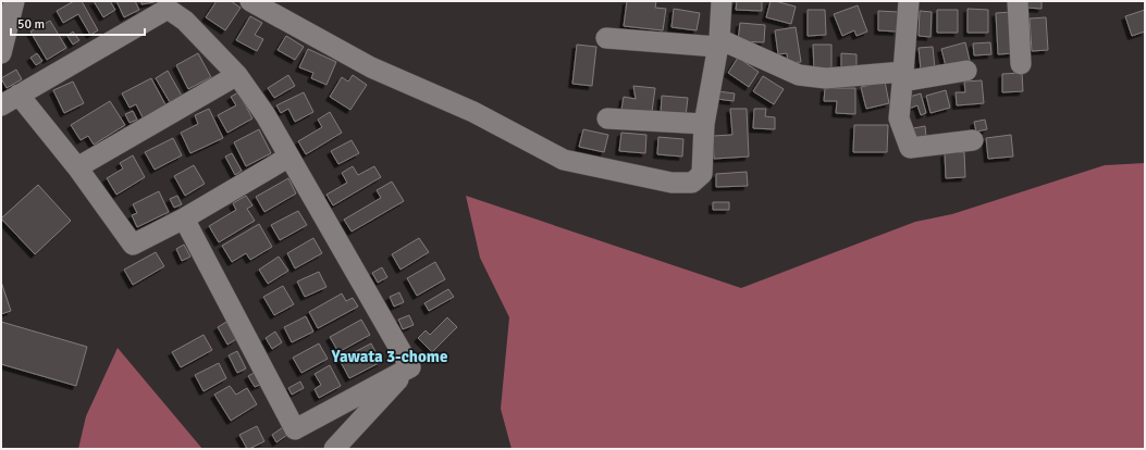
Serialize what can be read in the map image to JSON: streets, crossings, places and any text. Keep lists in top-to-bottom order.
{
  "districts": ["Yawata 3-chome"],
  "scale_bar": "50 m"
}
